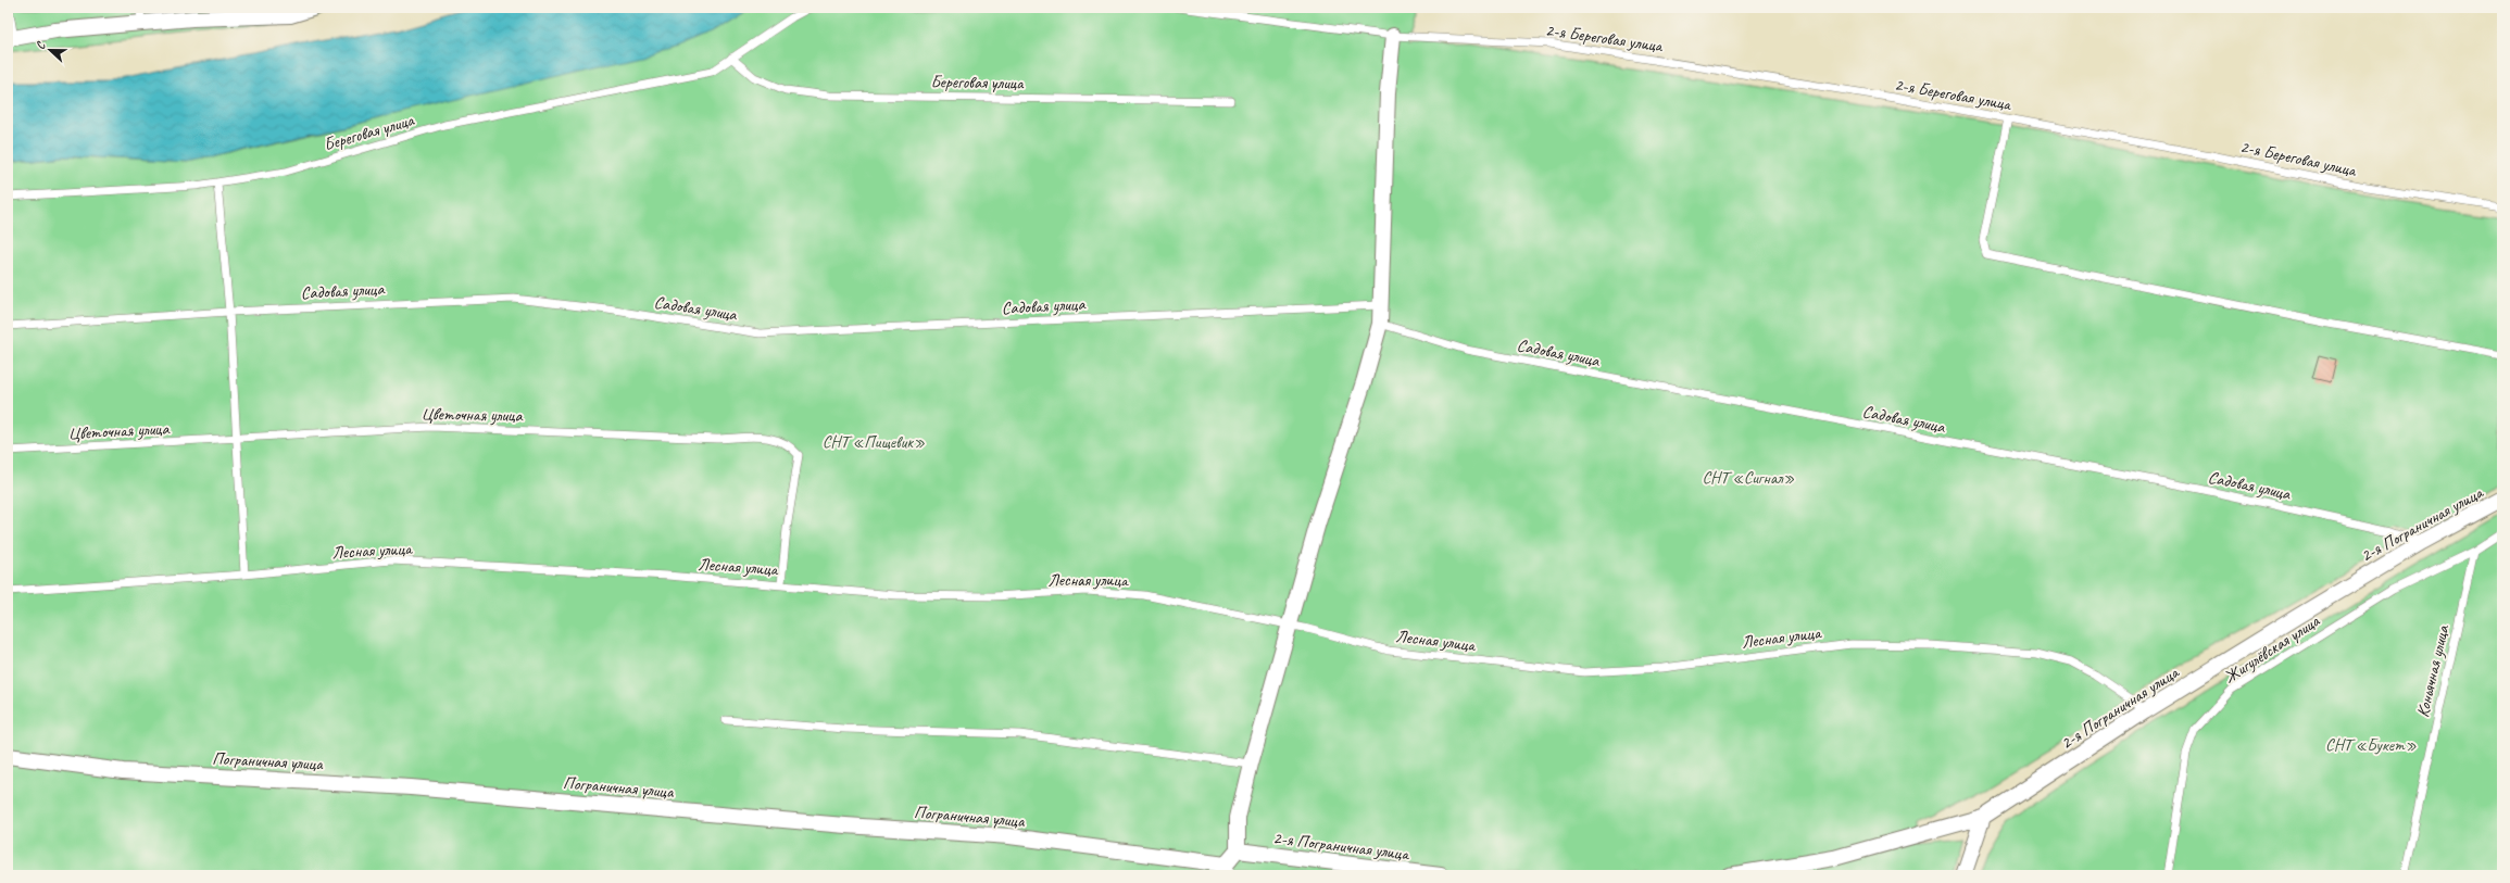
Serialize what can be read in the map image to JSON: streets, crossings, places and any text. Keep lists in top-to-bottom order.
{
  "streets": {
    "street": ["2-я Пограничная улица", "Пограничная улица"],
    "lane": [
      "2-я Береговая улица",
      "Береговая улица",
      "Садовая улица",
      "Цветочная улица",
      "Лесная улица",
      "Жигулёвская улица",
      "Коньячная улица"
    ]
  },
  "crossings": [
    ["Садовая улица", "2-я Пограничная улица"],
    ["Цветочная улица", "Лесная улица"],
    ["2-я Пограничная улица", "Лесная улица"],
    ["Жигулёвская улица", "Коньячная улица"]
  ],
  "parks": ["СНТ «Пищевик»", "СНТ «Сигнал»", "СНТ «Букет»"],
  "north": "left"
}
